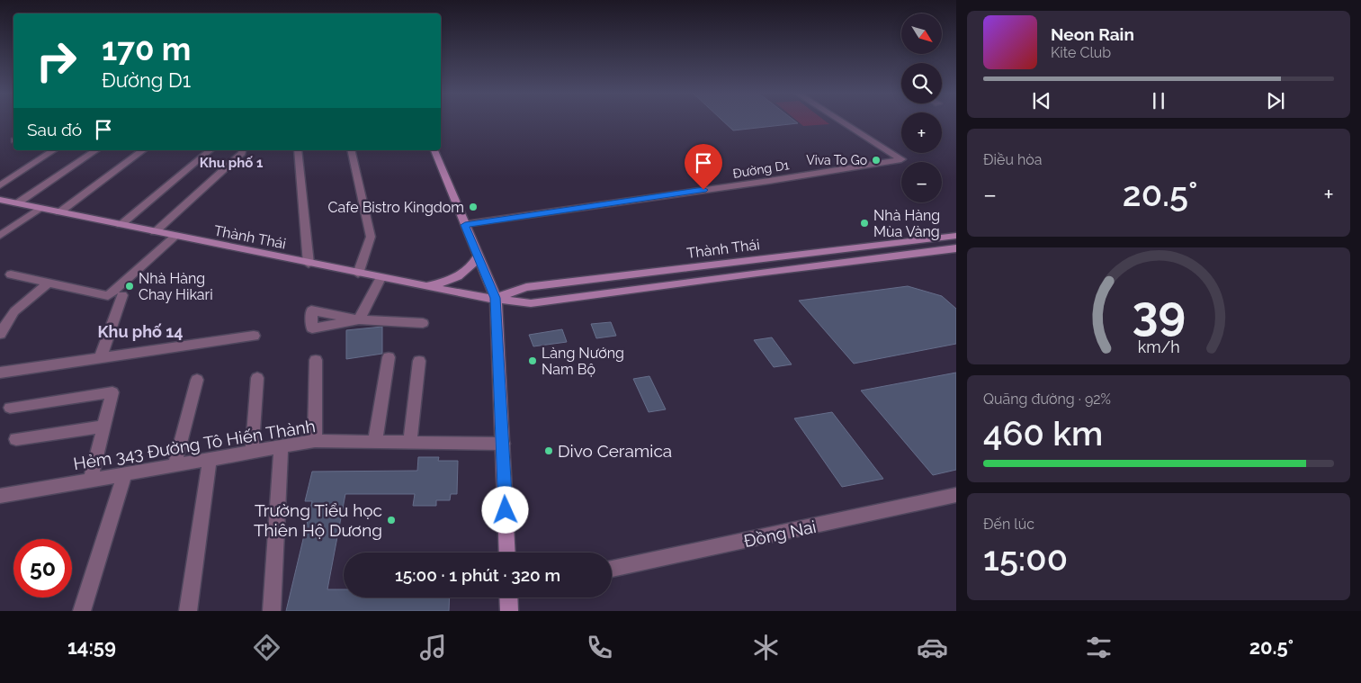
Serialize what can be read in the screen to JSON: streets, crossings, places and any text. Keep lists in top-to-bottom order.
{
  "streets": {
    "main road": ["Thành Thái"],
    "street": ["Đường D1", "Hẻm 343 Đường Tô Hiến Thành", "Đồng Nai"]
  },
  "districts": ["Khu phố 1", "Khu phố 14"],
  "places": [
    "Viva To Go",
    "Cafe Bistro Kingdom",
    "Nhà Hàng Mùa Vàng",
    "Nhà Hàng Chay Hikari",
    "Làng Nướng Nam Bộ",
    "Divo Ceramica",
    "Trường Tiểu học Thiên Hộ Dương"
  ],
  "north": "bottom right",
  "page": {
    "map_buttons": ["+", "−"],
    "turn": ["170 m", "Đường D1"],
    "song": ["Neon Rain", "Kite Club"],
    "then": "Sau đó",
    "tile": [
      "Điều hòa",
      ["Quãng đường · 92%", "460 km"],
      ["Đến lúc", "15:00"]
    ],
    "heat": ["−", "20.5°", "+"],
    "limit": "50",
    "trip": "15:00 · 1 phút · 320 m",
    "tabs": ["14:59", "20.5°"],
    "gauge": ["39", "km/h"]
  }
}
